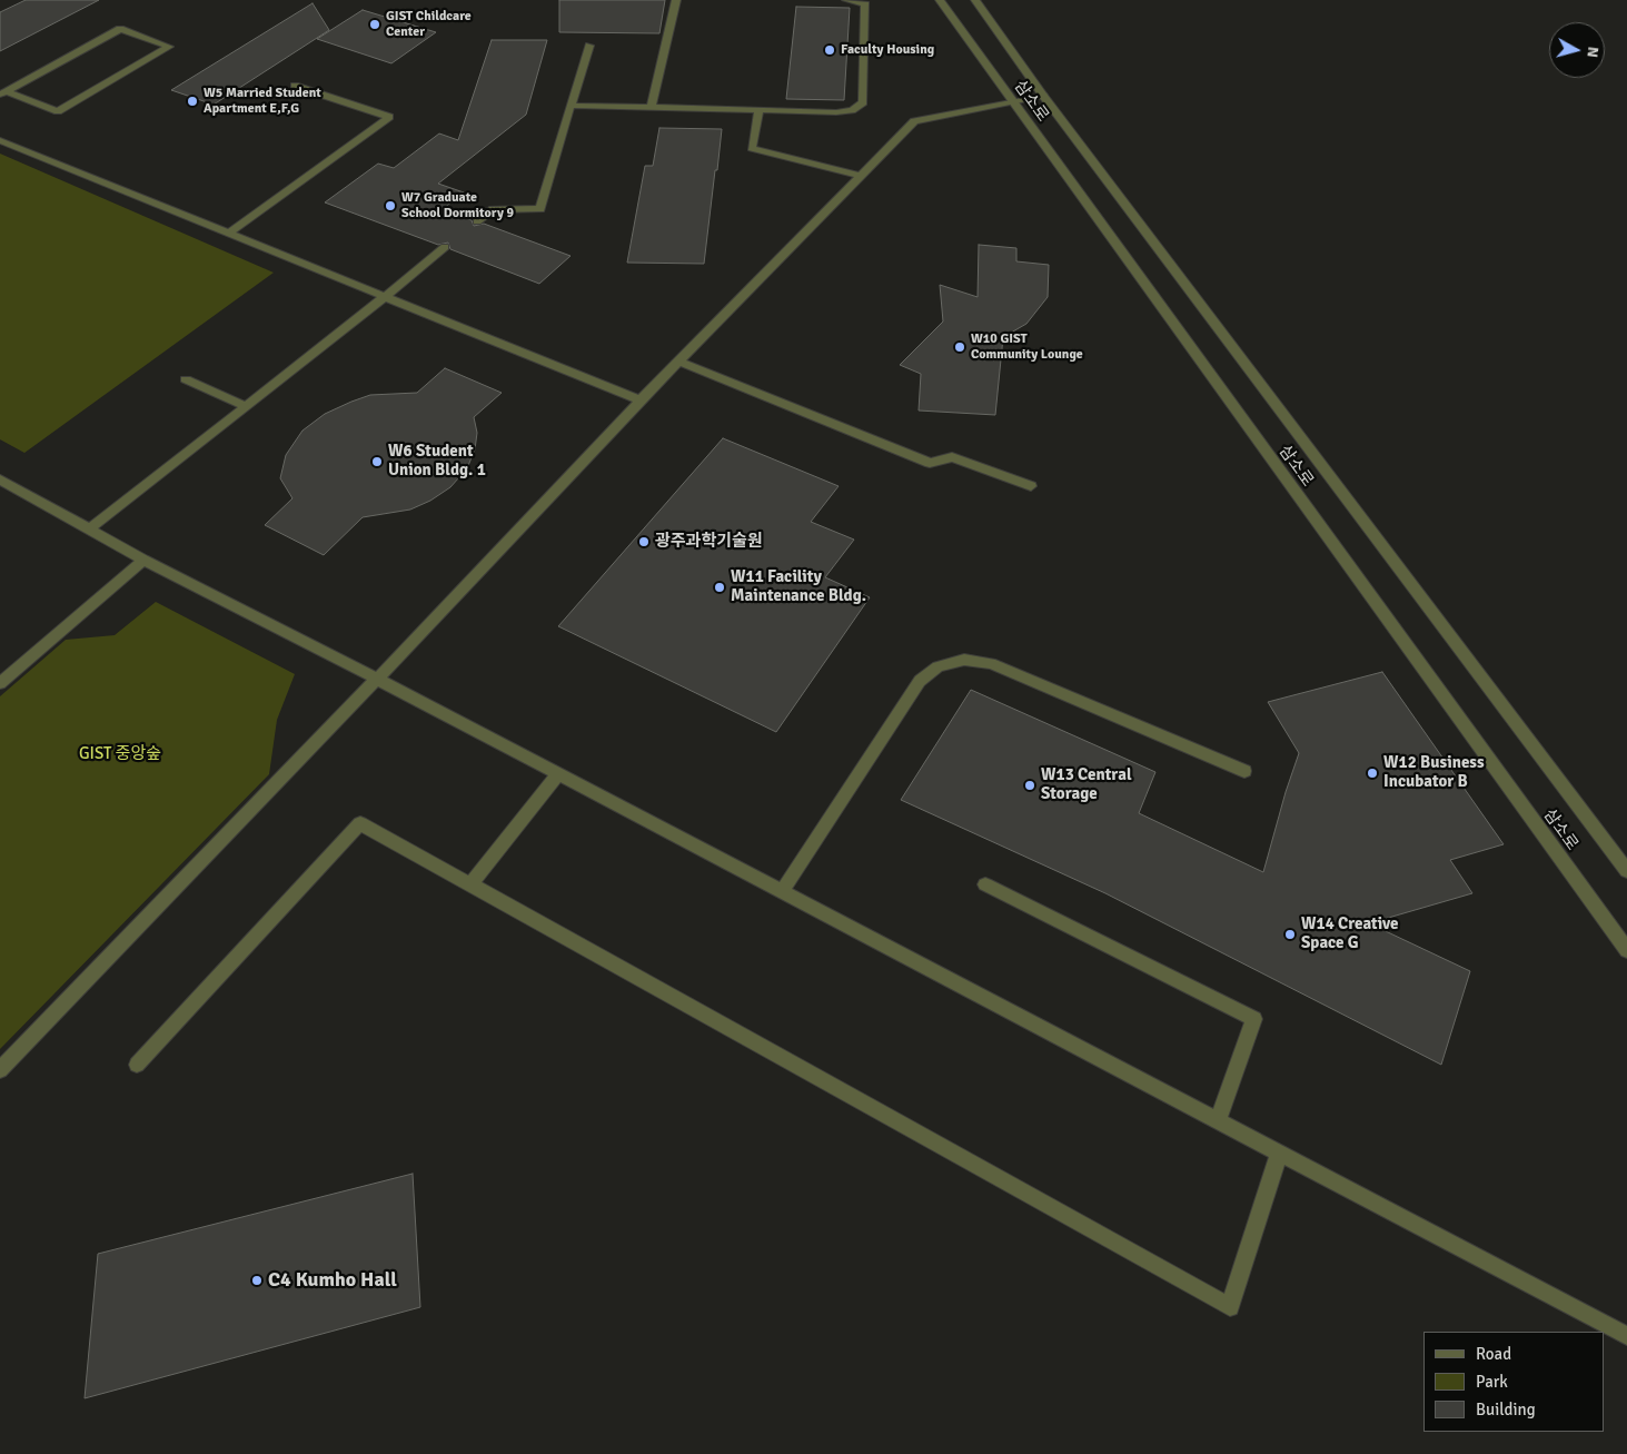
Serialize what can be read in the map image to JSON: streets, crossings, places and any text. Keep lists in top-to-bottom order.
{
  "streets": {
    "street": ["삼소로"]
  },
  "parks": ["GIST 중앙숲"],
  "places": [
    "GIST Childcare Center",
    "Faculty Housing",
    "W5 Married Student Apartment E,F,G",
    "W7 Graduate School Dormitory 9",
    "W10 GIST Community Lounge",
    "W6 Student Union Bldg. 1",
    "광주과학기술원",
    "W11 Facility Maintenance Bldg.",
    "W12 Business Incubator B",
    "W13 Central Storage",
    "W14 Creative Space G",
    "C4 Kumho Hall"
  ],
  "legend": ["Road", "Park", "Building"],
  "north": "right"
}
